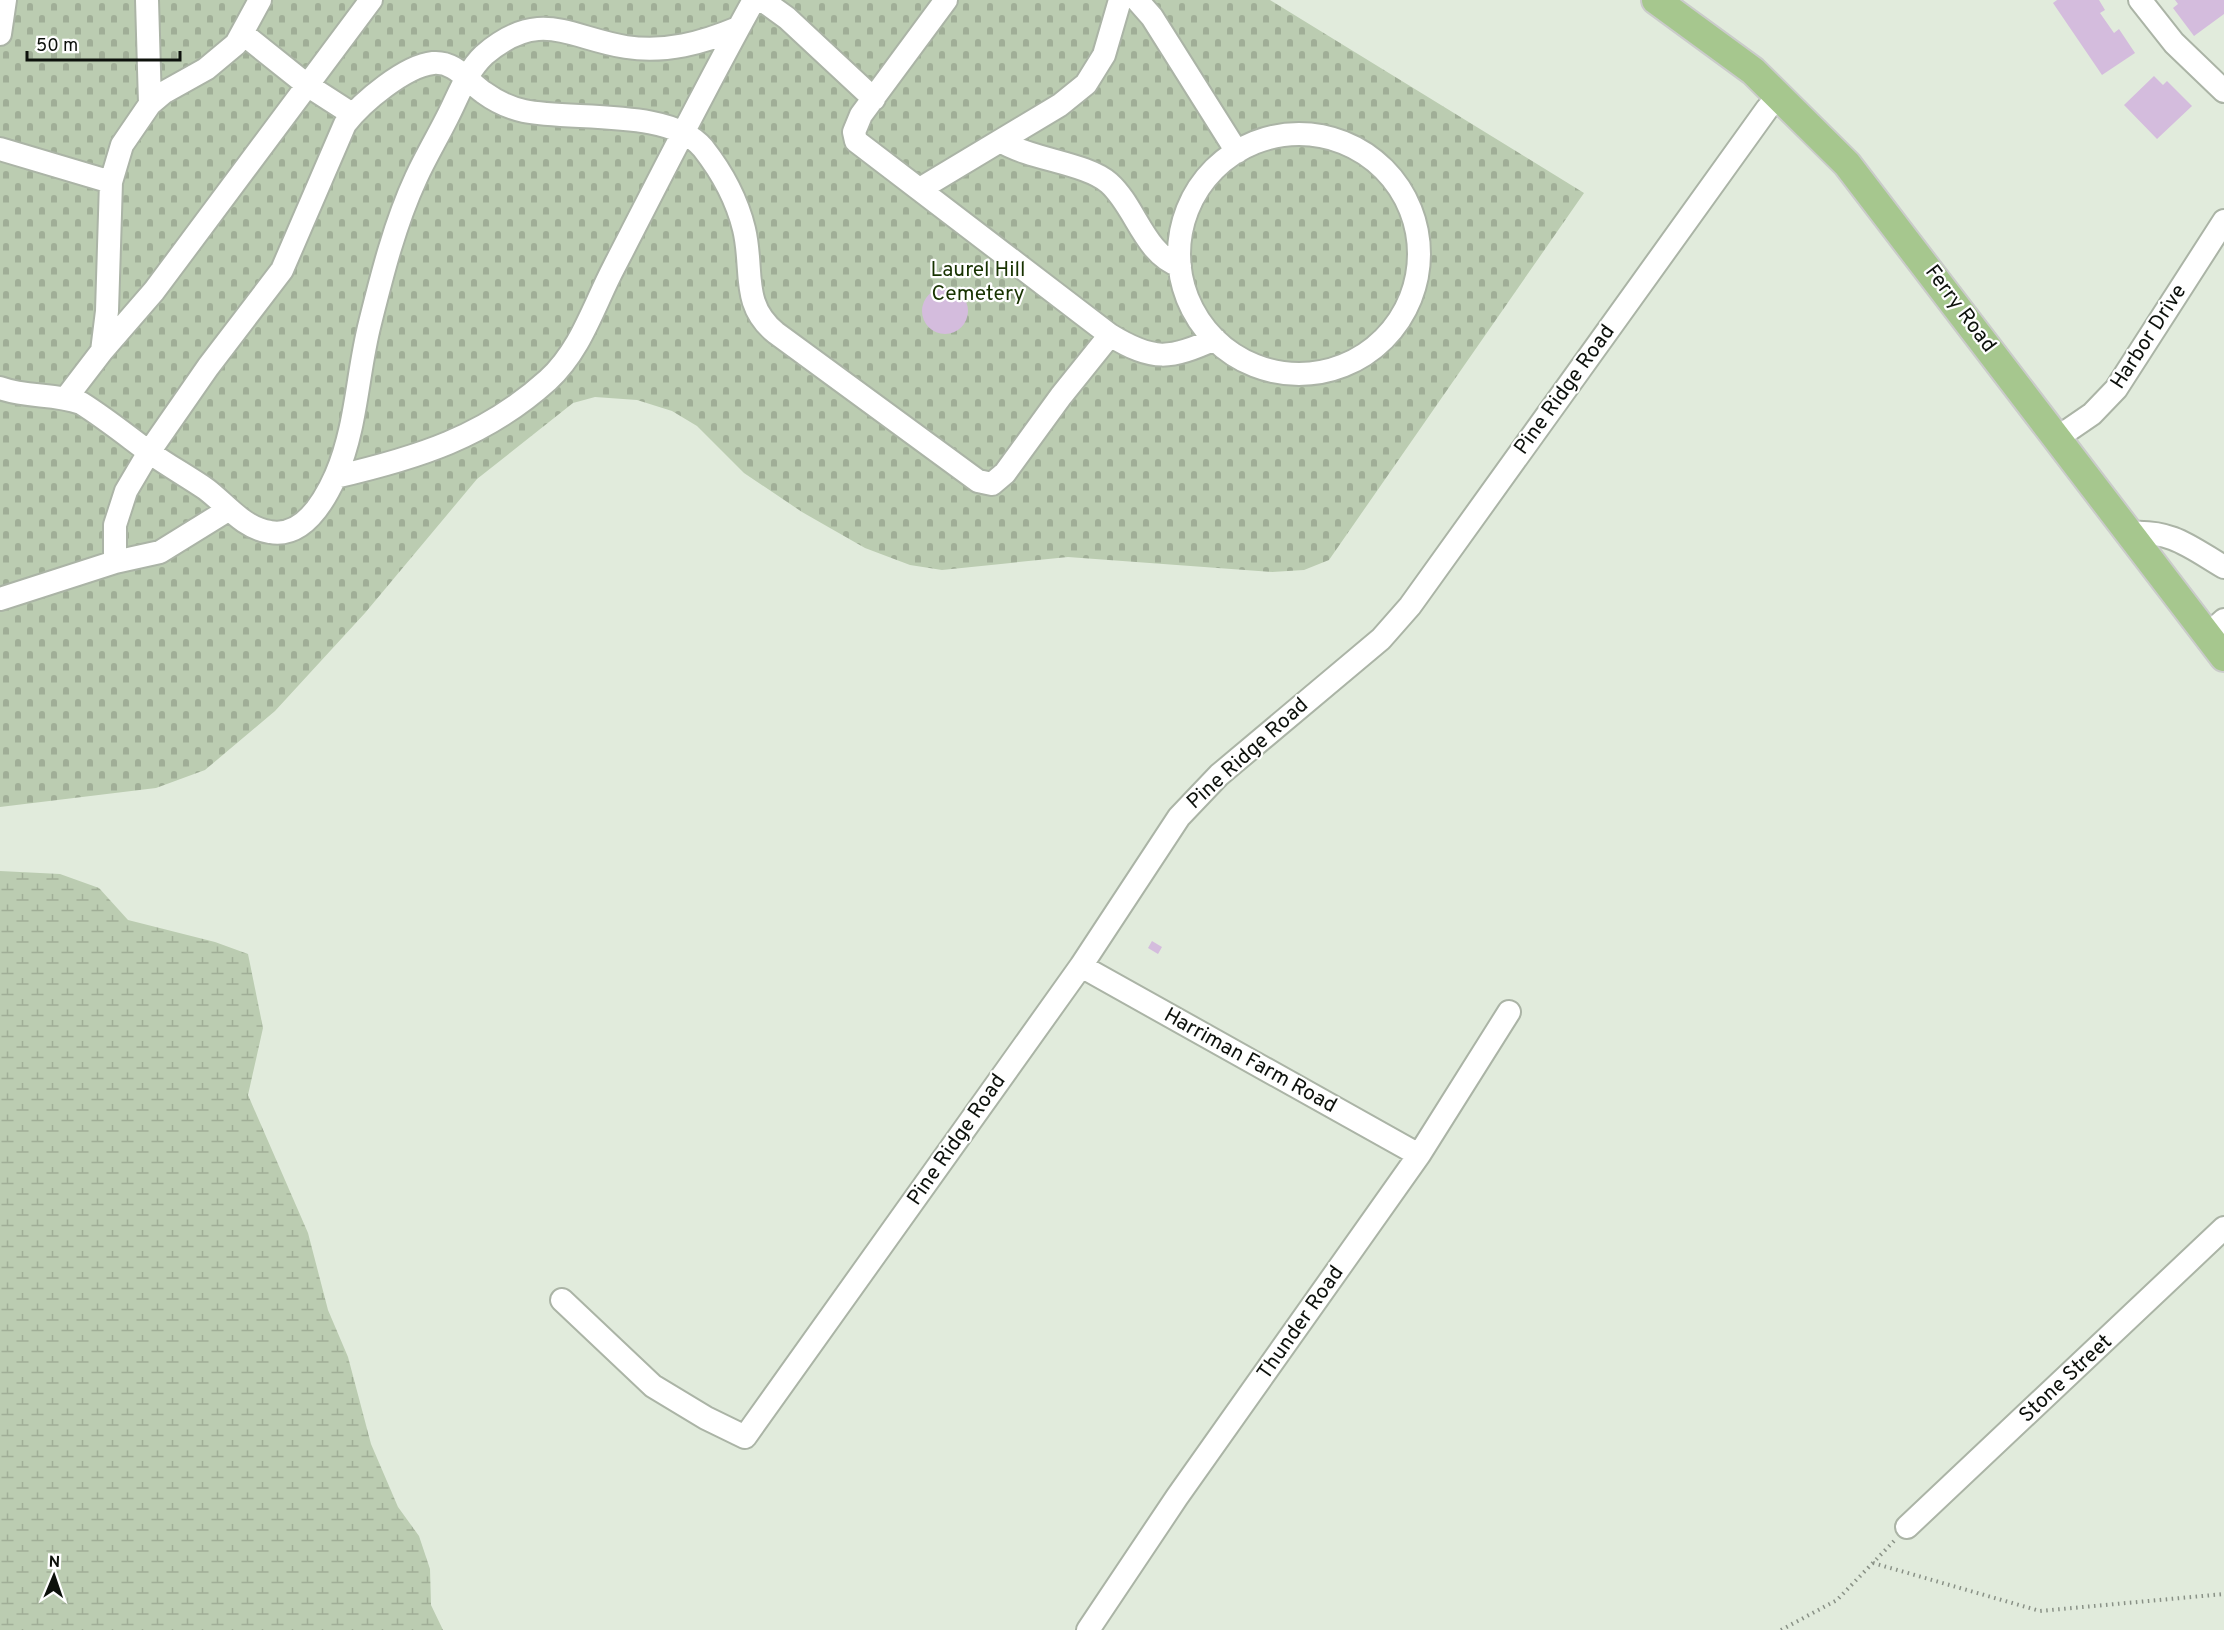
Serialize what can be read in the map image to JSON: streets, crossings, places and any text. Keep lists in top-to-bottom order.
{
  "streets": {
    "main road": ["Ferry Road"],
    "street": [
      "Harbor Drive",
      "Pine Ridge Road",
      "Harriman Farm Road",
      "Thunder Road",
      "Stone Street"
    ]
  },
  "crossings": [
    ["Ferry Road", "Harbor Drive"],
    ["Ferry Road", "Pine Ridge Road"],
    ["Pine Ridge Road", "Harriman Farm Road"],
    ["Harriman Farm Road", "Thunder Road"]
  ],
  "parks": ["Laurel Hill Cemetery"],
  "scale_bar": "50 m",
  "north": "top"
}
